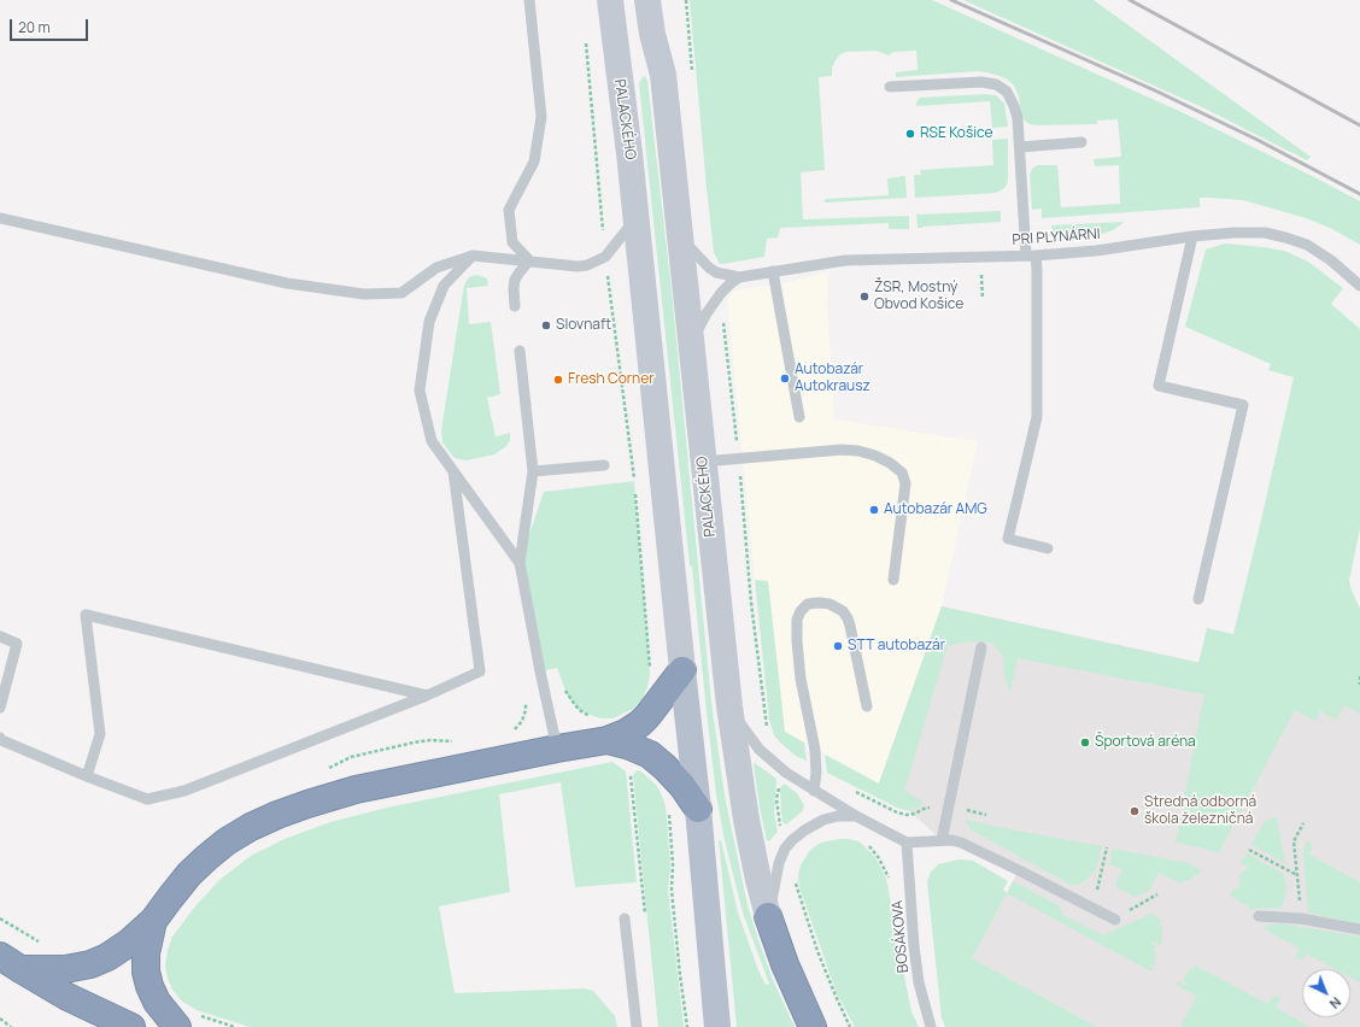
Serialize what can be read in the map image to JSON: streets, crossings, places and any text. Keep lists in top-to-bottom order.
{
  "streets": {
    "street": ["PALACKÉHO"],
    "lane": ["PRI PLYNÁRNI", "BOSÁKOVA"]
  },
  "crossings": [
    ["PALACKÉHO", "PRI PLYNÁRNI"]
  ],
  "places": [
    "RSE Košice",
    "ŽSR, Mostný Obvod Košice",
    "Slovnaft",
    "Autobazár Autokrausz",
    "Fresh Corner",
    "Autobazár AMG",
    "STT autobazár",
    "Športová aréna",
    "Stredná odborná škola železničná"
  ],
  "scale_bar": "20 m",
  "north": "bottom right"
}
